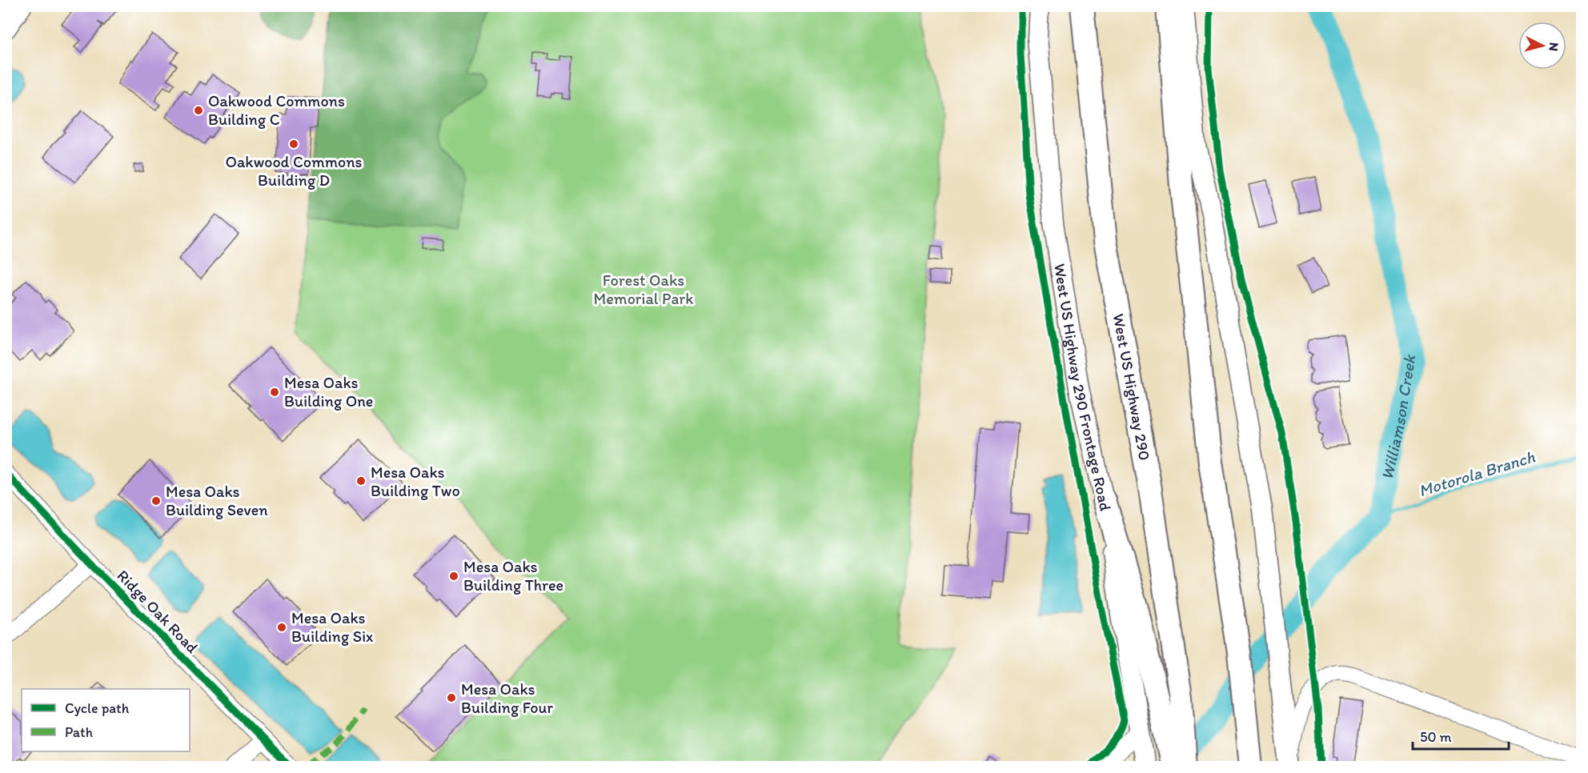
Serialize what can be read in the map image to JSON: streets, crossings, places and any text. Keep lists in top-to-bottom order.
{
  "streets": {
    "highway": ["West US Highway 290"],
    "main road": ["West US Highway 290 Frontage Road"],
    "street": ["Ridge Oak Road"]
  },
  "water": ["Williamson Creek", "Motorola Branch"],
  "parks": ["Forest Oaks Memorial Park"],
  "places": [
    "Oakwood Commons Building C",
    "Oakwood Commons Building D",
    "Mesa Oaks Building One",
    "Mesa Oaks Building Two",
    "Mesa Oaks Building Seven",
    "Mesa Oaks Building Three",
    "Mesa Oaks Building Six",
    "Mesa Oaks Building Four"
  ],
  "legend": ["Cycle path", "Path"],
  "scale_bar": "50 m",
  "north": "right"
}
